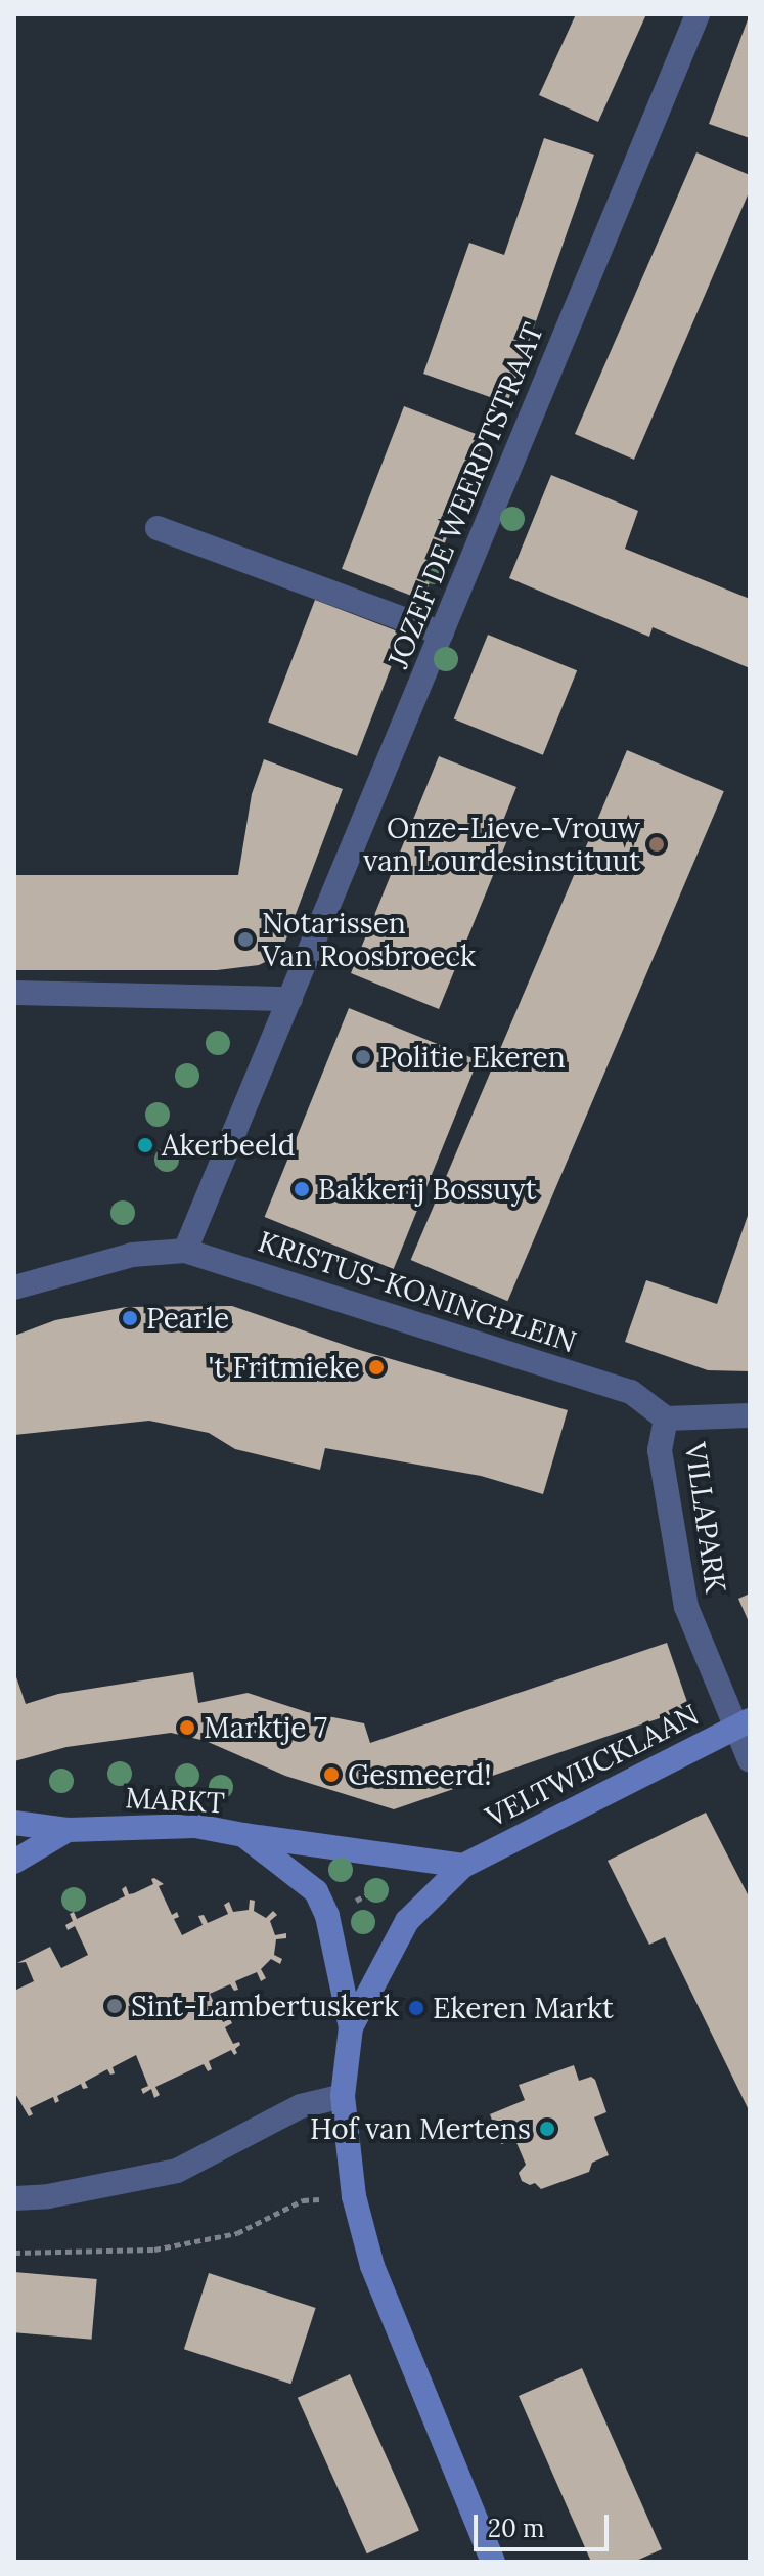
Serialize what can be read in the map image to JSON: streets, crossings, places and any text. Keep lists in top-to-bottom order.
{
  "streets": {
    "main road": ["VELTWIJCKLAAN", "MARKT"],
    "street": ["JOZEF DE WEERDTSTRAAT", "KRISTUS-KONINGPLEIN", "VILLAPARK"]
  },
  "crossings": [
    ["KRISTUS-KONINGPLEIN", "VILLAPARK"],
    ["VILLAPARK", "VELTWIJCKLAAN"],
    ["VELTWIJCKLAAN", "MARKT"]
  ],
  "places": [
    "Onze-Lieve-Vrouw van Lourdesinstituut",
    "Notarissen Van Roosbroeck",
    "Politie Ekeren",
    "Akerbeeld",
    "Bakkerij Bossuyt",
    "Pearle",
    "'t Fritmieke",
    "Marktje 7",
    "Gesmeerd!",
    "Sint-Lambertuskerk",
    "Ekeren Markt",
    "Hof van Mertens"
  ],
  "scale_bar": "20 m"
}
